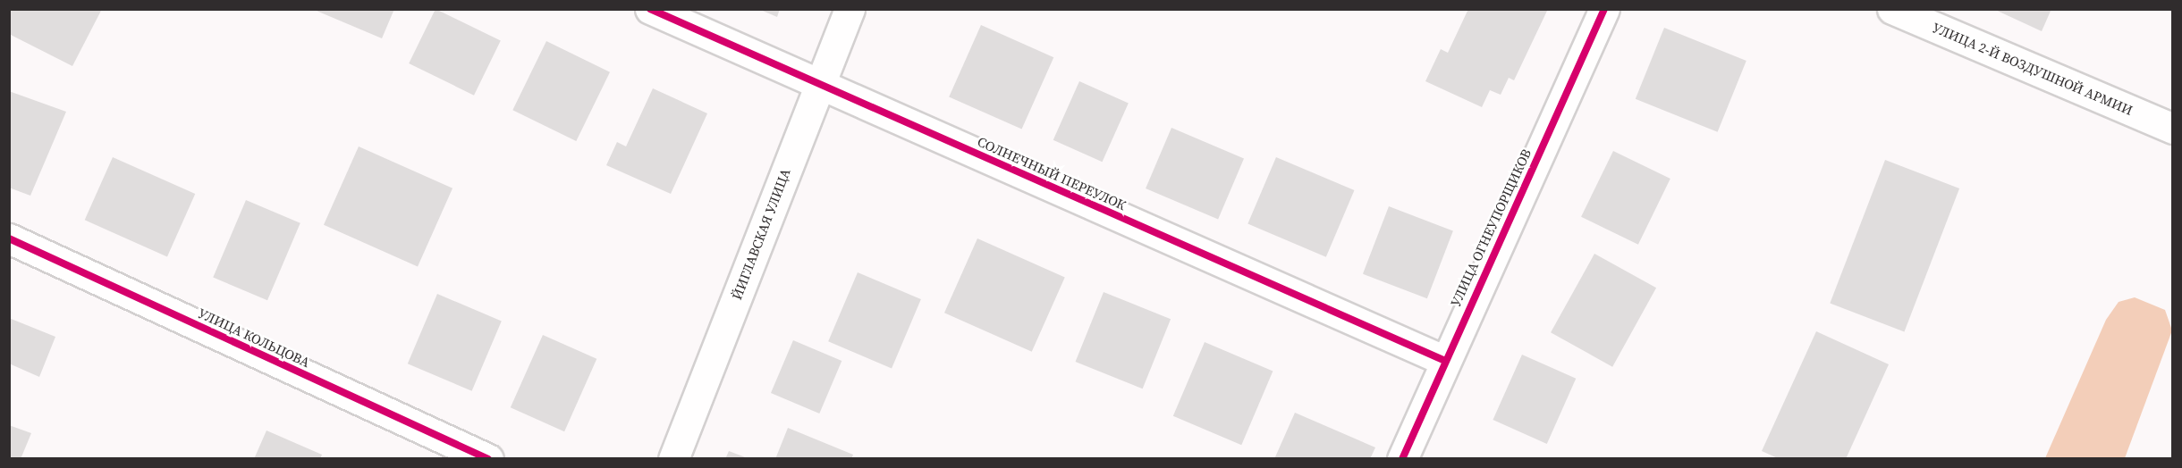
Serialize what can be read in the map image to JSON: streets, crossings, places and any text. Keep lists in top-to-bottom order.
{
  "streets": {
    "street": [
      "УЛИЦА 2-Й ВОЗДУШНОЙ АРМИИ",
      "СОЛНЕЧНЫЙ ПЕРЕУЛОК",
      "УЛИЦА ОГНЕУПОРЩИКОВ",
      "ЙИГЛАВСКАЯ УЛИЦА",
      "УЛИЦА КОЛЬЦОВА"
    ]
  },
  "crossings": [
    ["СОЛНЕЧНЫЙ ПЕРЕУЛОК", "УЛИЦА ОГНЕУПОРЩИКОВ"],
    ["СОЛНЕЧНЫЙ ПЕРЕУЛОК", "ЙИГЛАВСКАЯ УЛИЦА"]
  ]
}
